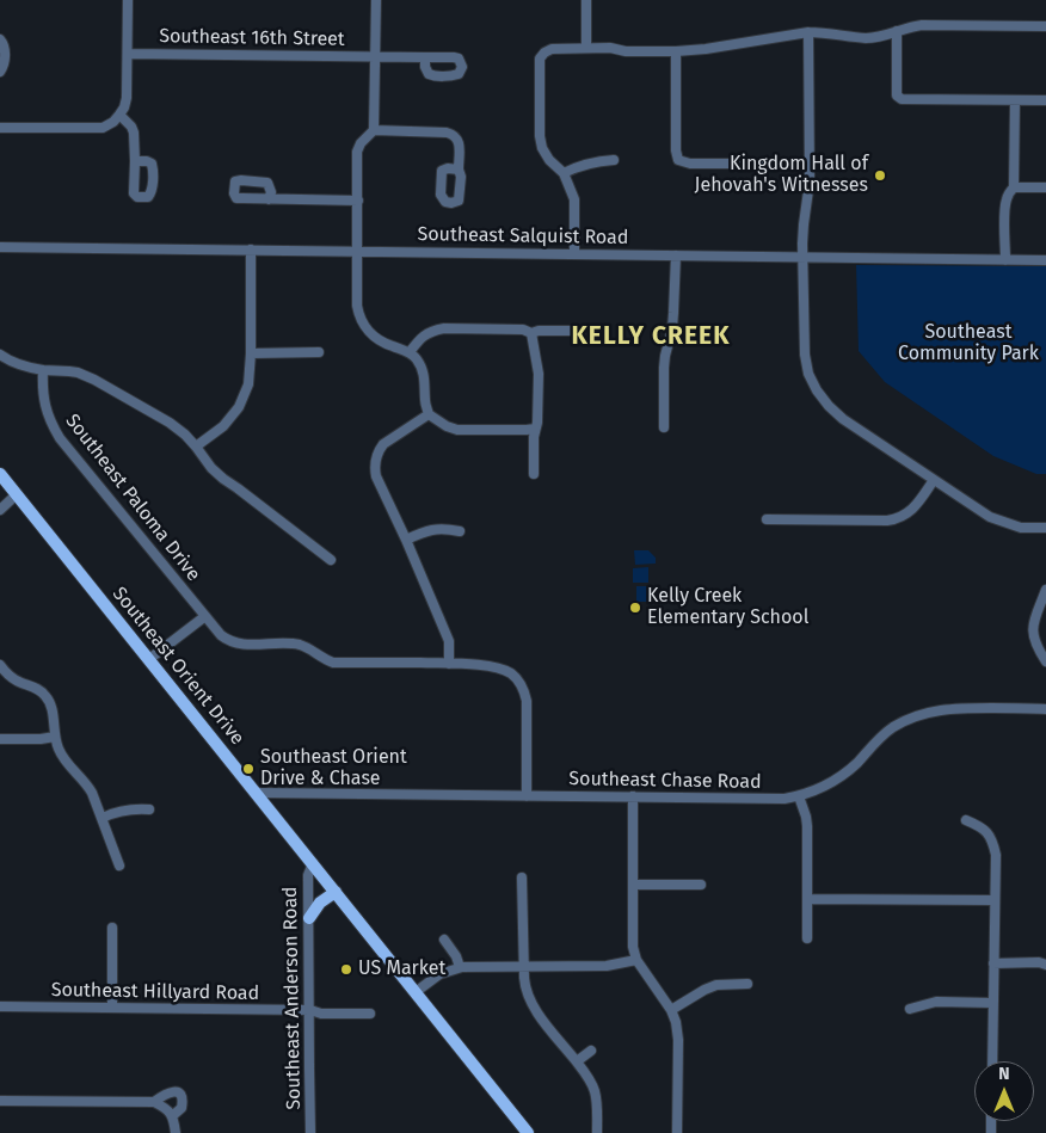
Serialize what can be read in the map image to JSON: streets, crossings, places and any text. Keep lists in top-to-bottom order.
{
  "streets": {
    "main road": ["Southeast Orient Drive"],
    "street": [
      "Southeast 16th Street",
      "Southeast Salquist Road",
      "Southeast Paloma Drive",
      "Southeast Chase Road",
      "Southeast Hillyard Road",
      "Southeast Anderson Road"
    ]
  },
  "crossings": [
    ["Southeast Orient Drive", "Southeast Chase Road"],
    ["Southeast Orient Drive", "Southeast Anderson Road"],
    ["Southeast Hillyard Road", "Southeast Anderson Road"]
  ],
  "districts": ["KELLY CREEK"],
  "parks": ["Southeast Community Park"],
  "places": [
    "Kingdom Hall of Jehovah's Witnesses",
    "Kelly Creek Elementary School",
    "Southeast Orient Drive & Chase",
    "US Market"
  ],
  "north": "top"
}
